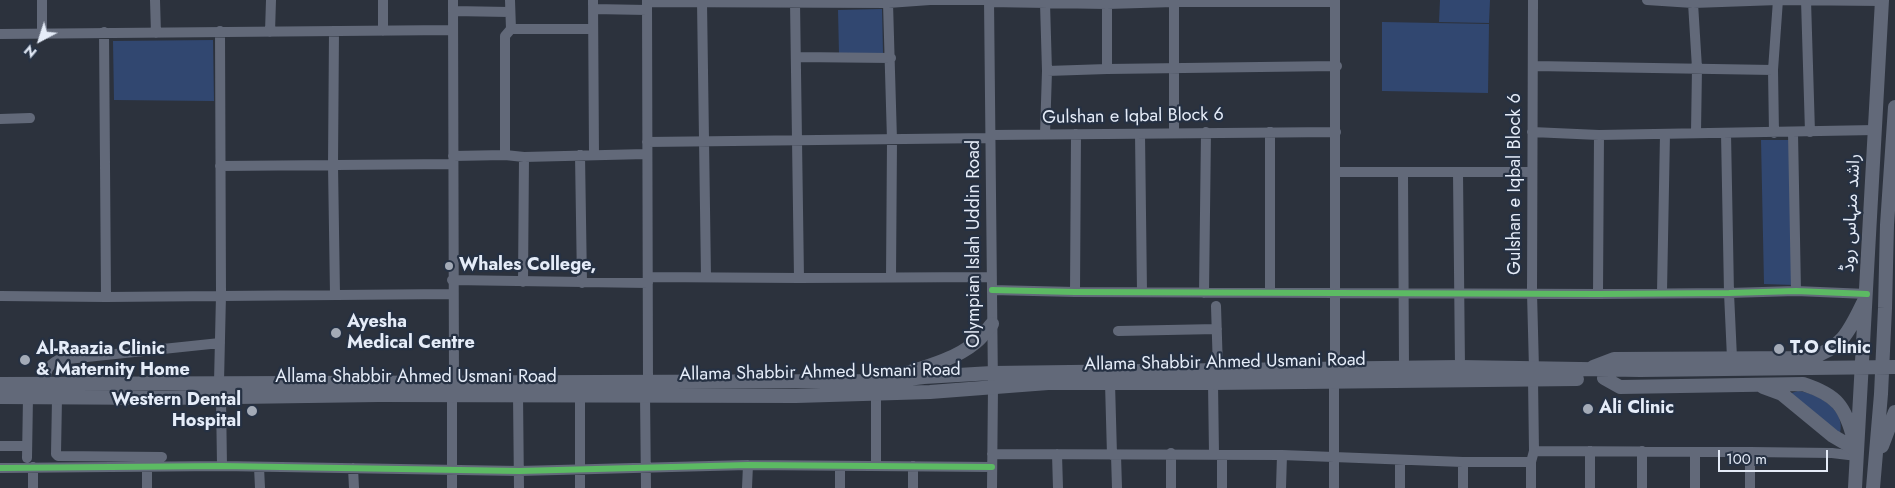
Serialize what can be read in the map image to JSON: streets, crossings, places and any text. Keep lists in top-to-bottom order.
{
  "streets": {
    "main road": ["راشد منہاس روڈ", "Allama Shabbir Ahmed Usmani Road"],
    "street": ["Gulshan e Iqbal Block 6", "Olympian Islah Uddin Road"]
  },
  "crossings": [
    ["Gulshan e Iqbal Block 6", "Olympian Islah Uddin Road"],
    ["Gulshan e Iqbal Block 6", "Allama Shabbir Ahmed Usmani Road"],
    ["Olympian Islah Uddin Road", "Allama Shabbir Ahmed Usmani Road"]
  ],
  "places": [
    "Whales College,",
    "Ayesha Medical Centre",
    "T.O Clinic",
    "Al-Raazia Clinic & Maternity Home",
    "Ali Clinic",
    "Western Dental Hospital"
  ],
  "scale_bar": "100 m",
  "north": "bottom left"
}
